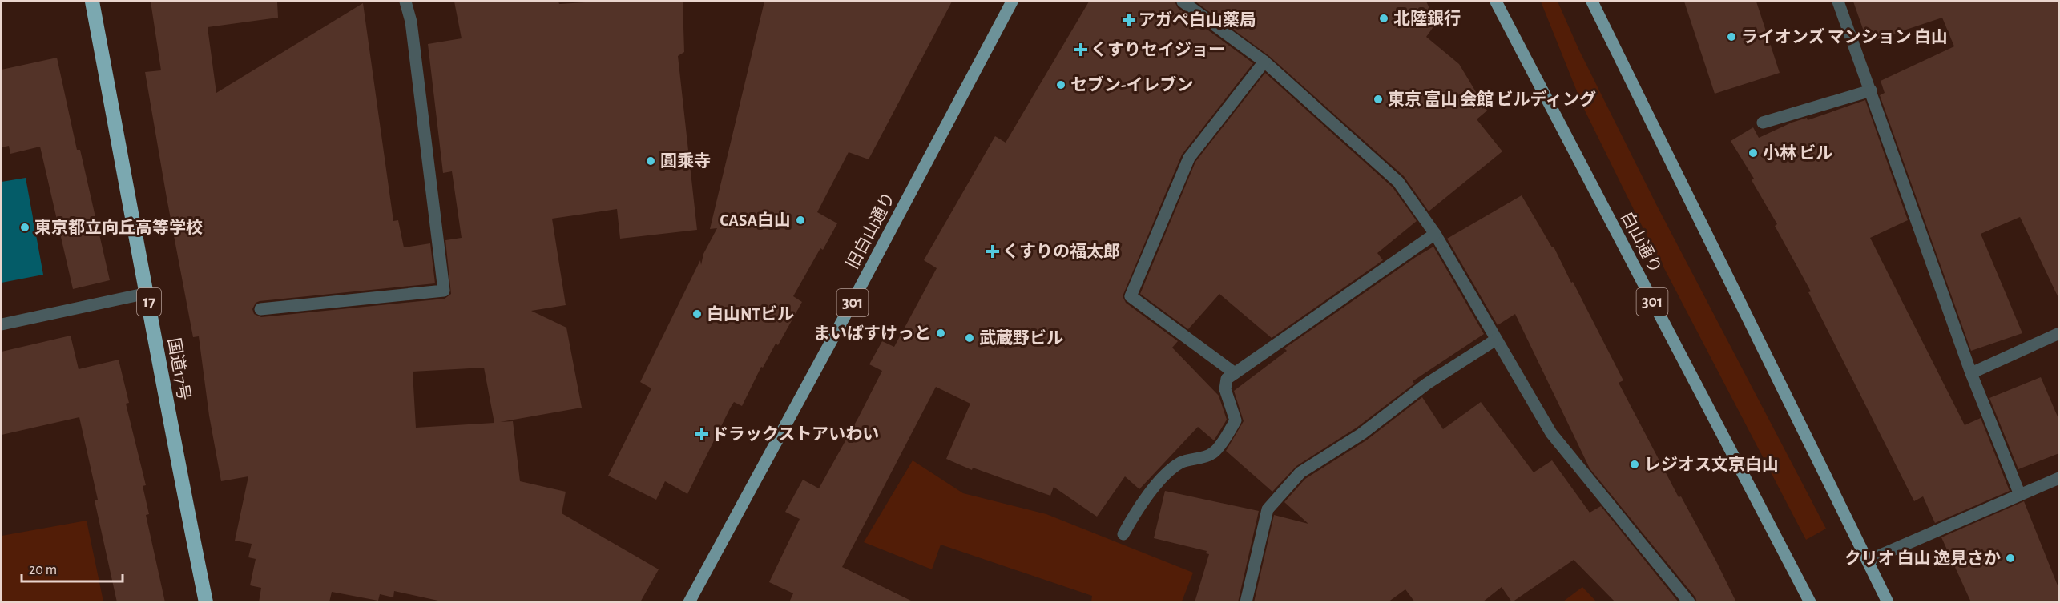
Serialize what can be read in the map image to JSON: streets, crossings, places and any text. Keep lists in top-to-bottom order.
{
  "streets": {
    "highway": ["17", "国道17号"],
    "main road": ["旧白山通り", "白山通り", "301"]
  },
  "places": {
    "other": [
      "北陸銀行",
      "ライオンズ マンション 白山",
      "セブン-イレブン",
      "東京 富山 会館 ビルディング",
      "小林 ビル",
      "圓乘寺",
      "CASA白山",
      "東京都立向丘高等学校",
      "白山NTビル",
      "まいばすけっと",
      "武蔵野ビル",
      "レジオス文京白山",
      "クリオ 白山 逸見さか"
    ],
    "health": [
      "アガペ白山薬局",
      "くすりセイジョー",
      "くすりの福太郎",
      "ドラックストアいわい"
    ]
  },
  "scale_bar": "20 m"
}
